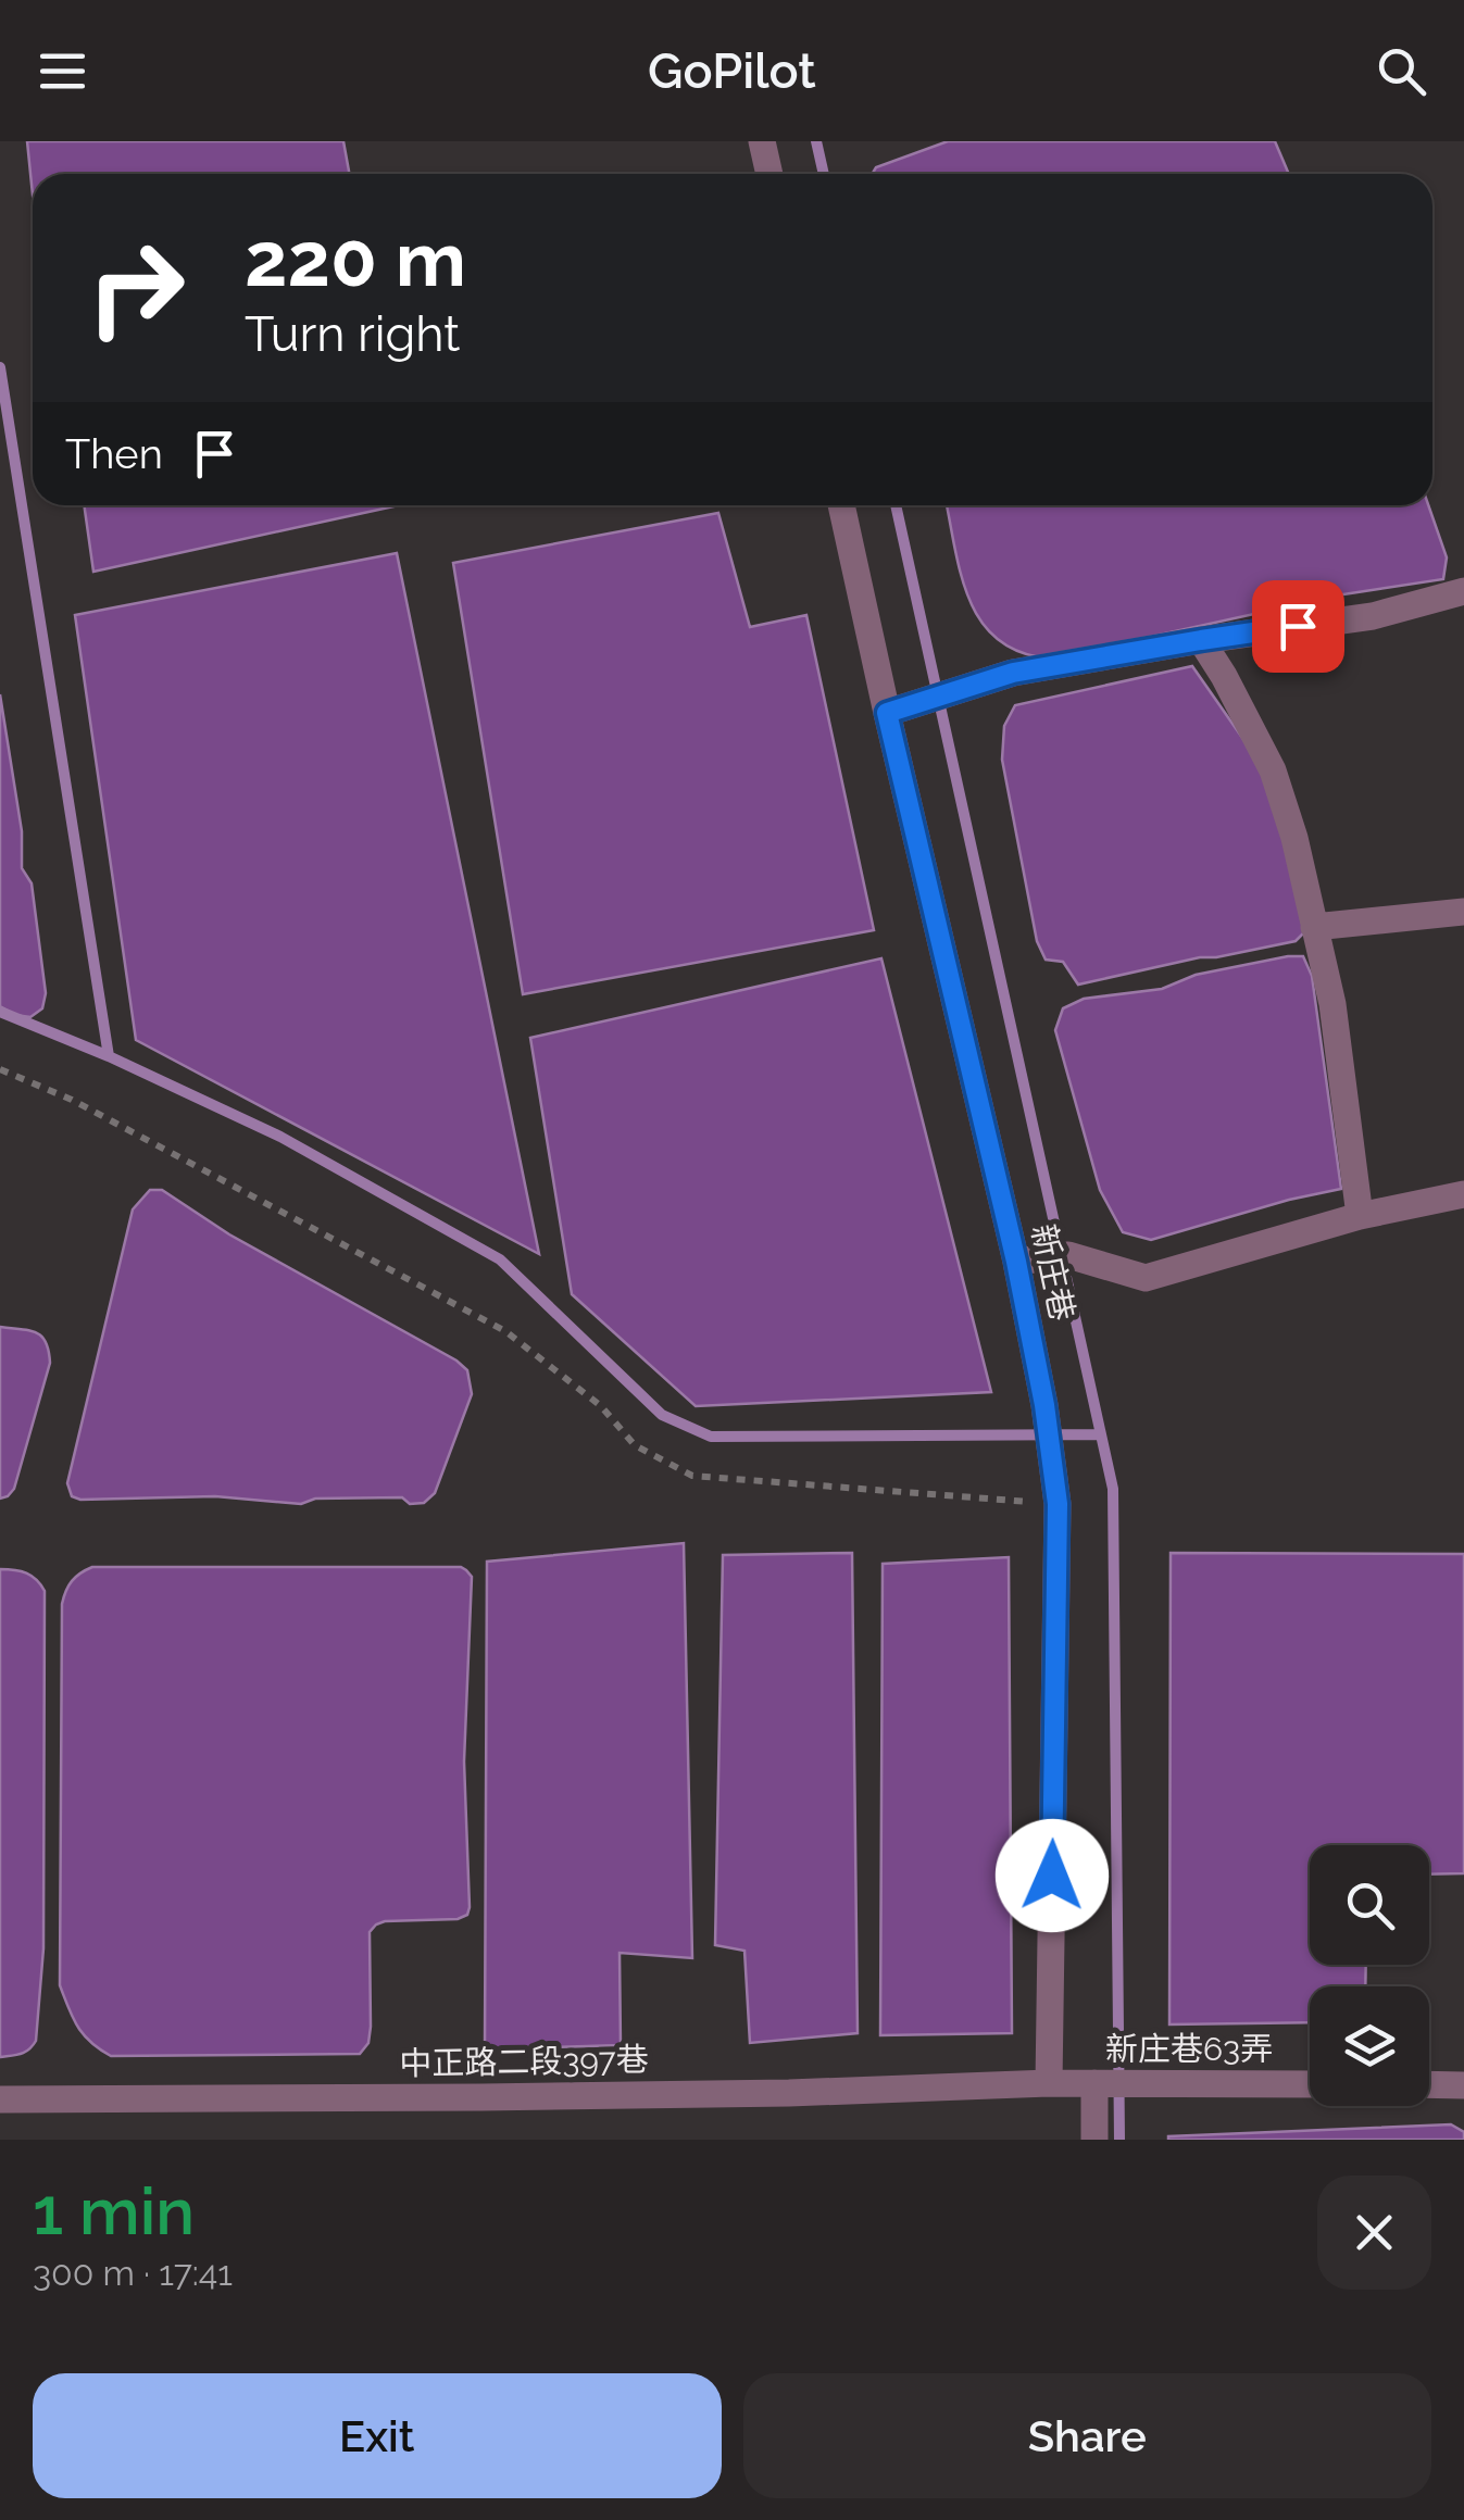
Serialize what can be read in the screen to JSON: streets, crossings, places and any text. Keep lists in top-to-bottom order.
{
  "streets": {
    "street": ["新庄巷", "新庄巷63弄", "中正路二段397巷"]
  },
  "crossings": [
    ["新庄巷", "新庄巷63弄"],
    ["新庄巷", "中正路二段397巷"],
    ["新庄巷63弄", "中正路二段397巷"]
  ],
  "page": {
    "header": "GoPilot",
    "turn": ["220 m", "Turn right"],
    "then": "Then",
    "heading": ["1 min", "300 m · 17:41"],
    "buttons": ["Exit", "Share"]
  }
}
